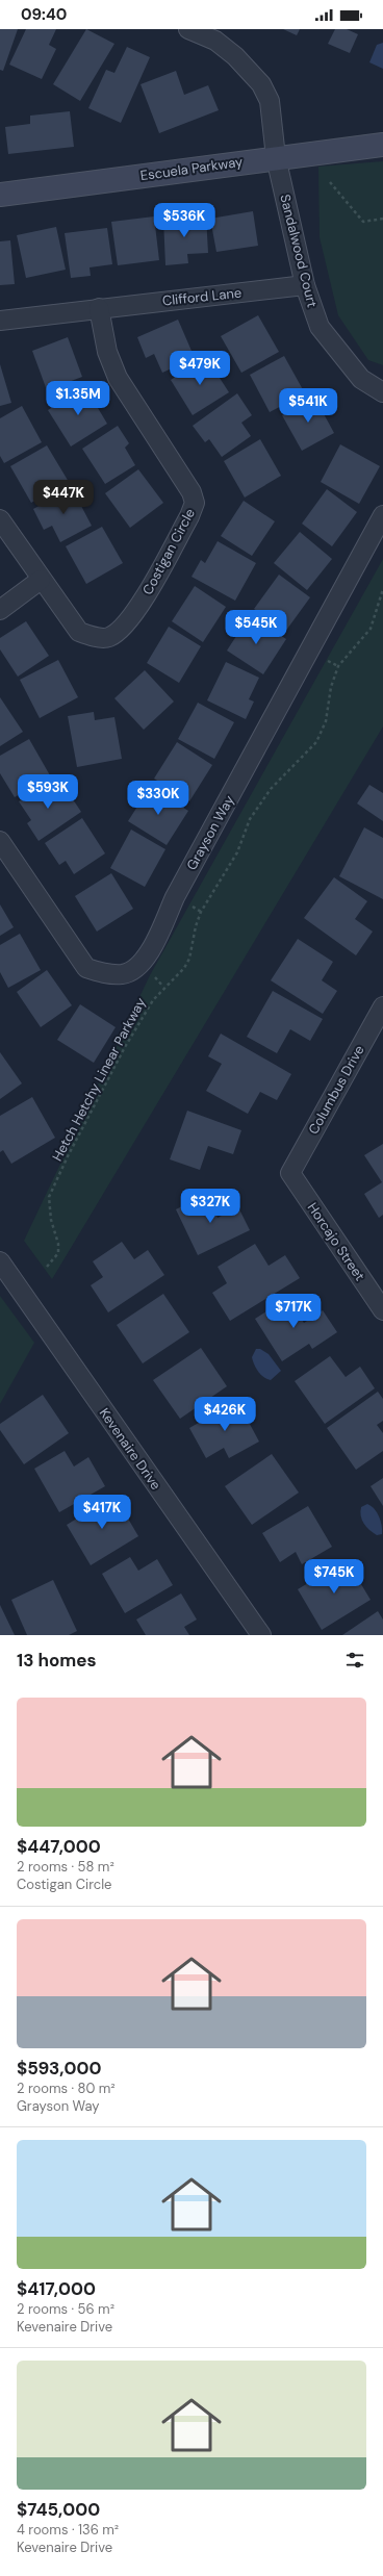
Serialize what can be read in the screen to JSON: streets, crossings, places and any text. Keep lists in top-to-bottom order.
{
  "streets": {
    "street": [
      "Escuela Parkway",
      "Sandalwood Court",
      "Clifford Lane",
      "Costigan Circle",
      "Grayson Way",
      "Columbus Drive",
      "Horcajo Street",
      "Kevenaire Drive"
    ],
    "path": ["Hetch Hetchy Linear Parkway"]
  },
  "crossings": [
    ["Escuela Parkway", "Sandalwood Court"],
    ["Sandalwood Court", "Clifford Lane"],
    ["Clifford Lane", "Costigan Circle"],
    ["Columbus Drive", "Horcajo Street"]
  ],
  "page": {
    "status": "09:40",
    "price": [
      "$536K",
      "$479K",
      "$1.35M",
      "$541K",
      "$447K",
      "$545K",
      "$593K",
      "$330K",
      "$327K",
      "$717K",
      "$426K",
      "$417K",
      "$745K"
    ],
    "heading": "13 homes",
    "list": [
      {
        "name": "$447,000",
        "note": "2 rooms · 58 m² · Costigan Circle"
      },
      {
        "name": "$593,000",
        "note": "2 rooms · 80 m² · Grayson Way"
      },
      {
        "name": "$417,000",
        "note": "2 rooms · 56 m² · Kevenaire Drive"
      },
      {
        "name": "$745,000",
        "note": "4 rooms · 136 m² · Kevenaire Drive"
      }
    ]
  }
}
